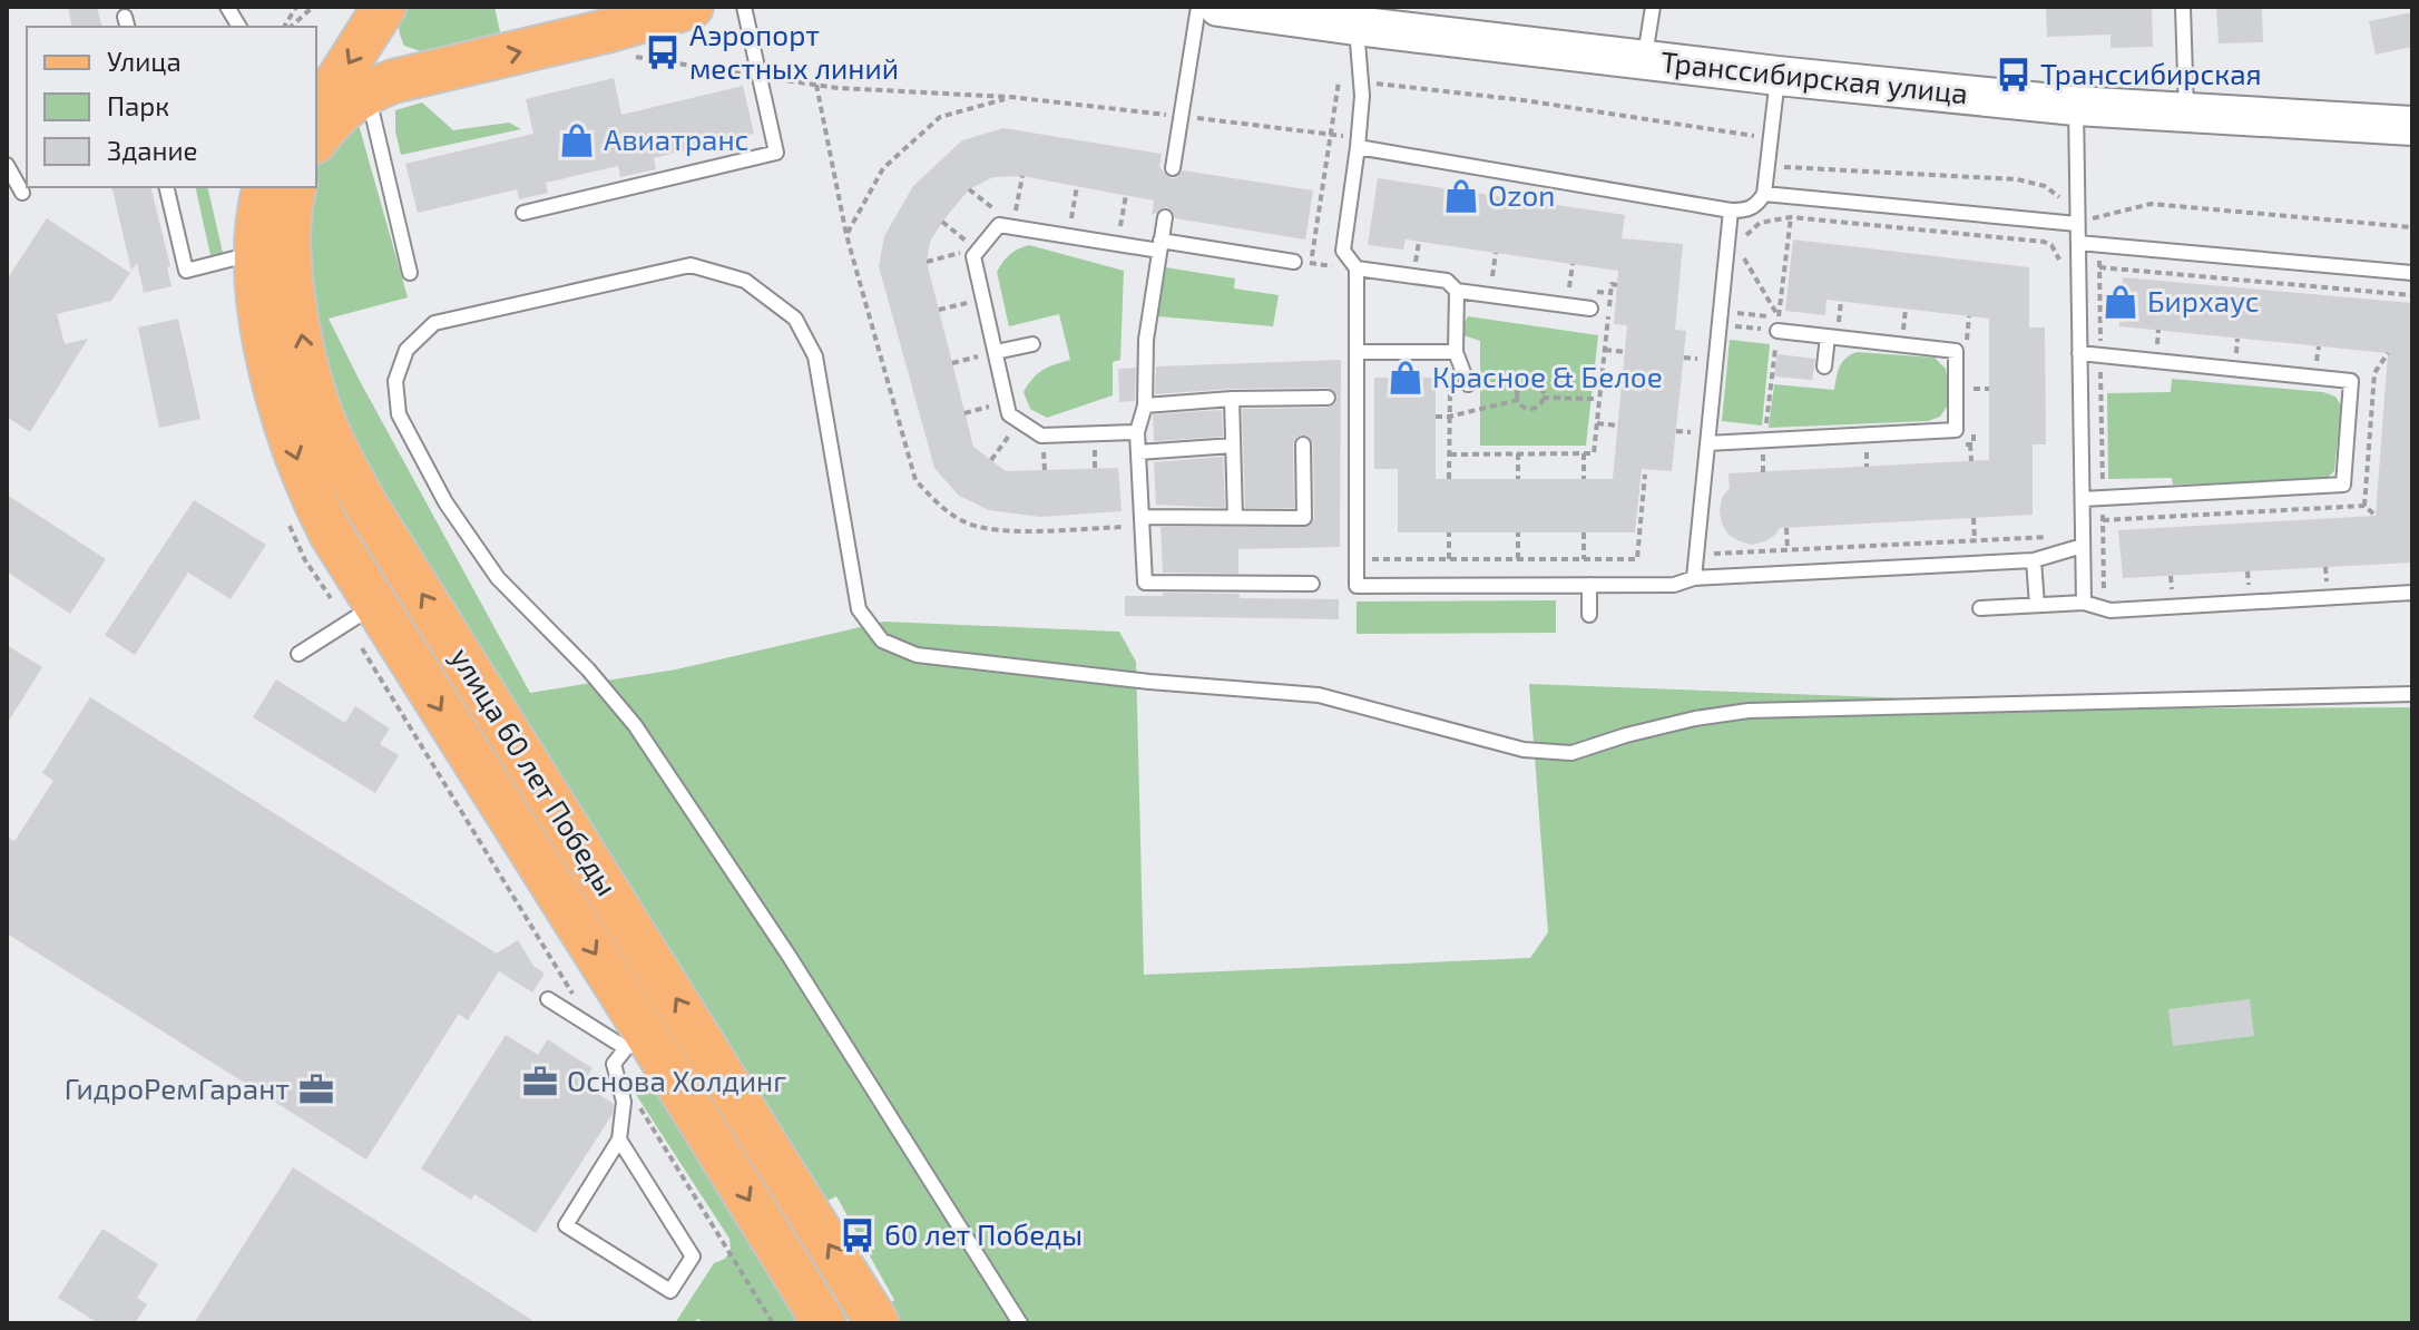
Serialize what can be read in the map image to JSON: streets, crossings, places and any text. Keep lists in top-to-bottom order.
{
  "streets": {
    "main road": ["Транссибирская улица", "улица 60 лет Победы"]
  },
  "places": {
    "bus stop": ["Аэропорт местных линий", "Транссибирская", "60 лет Победы"],
    "shop": [
      "Авиатранс",
      "Ozon",
      "Бирхаус",
      "Красное & Белое"
    ],
    "office": ["Основа Холдинг", "ГидроРемГарант"]
  },
  "legend": ["Улица", "Парк", "Здание"]
}
